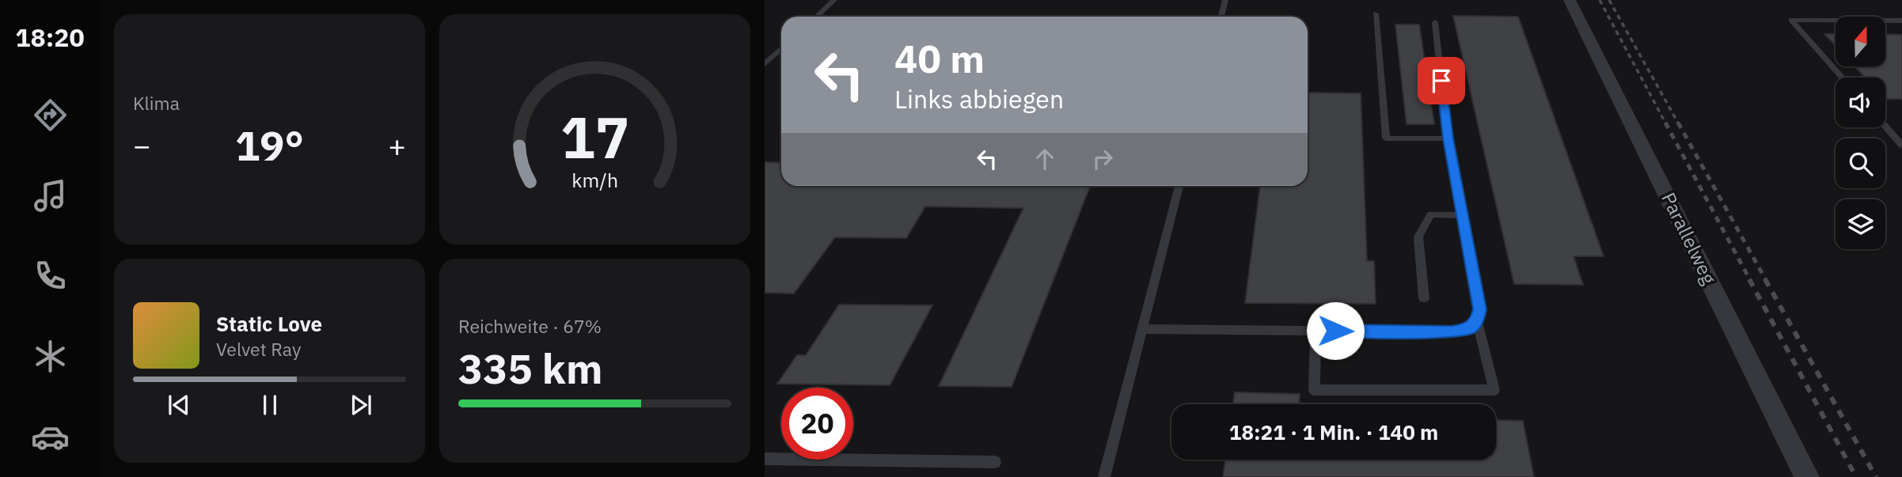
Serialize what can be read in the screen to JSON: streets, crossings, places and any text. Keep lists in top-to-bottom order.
{
  "streets": {
    "street": ["Parallelweg"]
  },
  "north": "top",
  "page": {
    "tabs": "18:20",
    "tile": [
      "Klima",
      ["Reichweite · 67%", "335 km"]
    ],
    "turn": ["40 m", "Links abbiegen"],
    "heat": ["−", "19°", "+"],
    "song": ["Static Love", "Velvet Ray"],
    "limit": "20",
    "trip": "18:21 · 1 Min. · 140 m",
    "gauge": ["17", "km/h"]
  }
}
